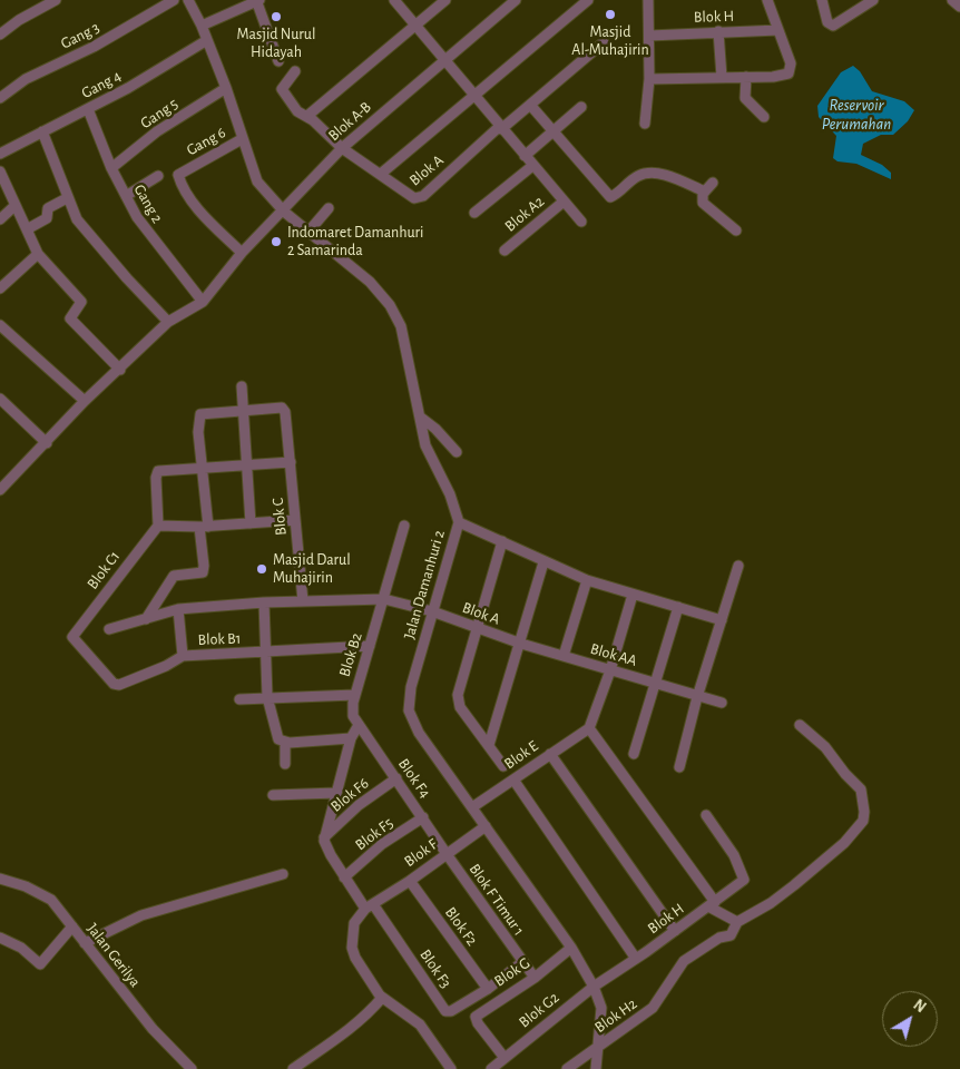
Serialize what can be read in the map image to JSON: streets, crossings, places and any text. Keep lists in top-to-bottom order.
{
  "streets": {
    "street": [
      "Blok H",
      "Gang 3",
      "Gang 4",
      "Gang 5",
      "Blok A-B",
      "Gang 6",
      "Blok A",
      "Gang 2",
      "Blok A2",
      "Blok C",
      "Blok C1",
      "Jalan Damanhuri 2",
      "Blok B1",
      "Blok B2",
      "Blok AA",
      "Blok E",
      "Blok F4",
      "Blok F6",
      "Blok F5",
      "Blok F",
      "Blok F Timur 1",
      "Blok F2",
      "Jalan Gerilya",
      "Blok F3",
      "Blok G",
      "Blok G2",
      "Blok H2"
    ]
  },
  "crossings": [
    ["Blok H", "Jalan Damanhuri 2"],
    ["Blok H", "Blok G2"],
    ["Gang 4", "Gang 2"],
    ["Gang 4", "Jalan Damanhuri 2"],
    ["Gang 5", "Gang 2"],
    ["Gang 5", "Jalan Damanhuri 2"],
    ["Blok A-B", "Gang 6"],
    ["Blok A-B", "Blok A"],
    ["Blok A-B", "Gang 2"],
    ["Blok A-B", "Jalan Damanhuri 2"],
    ["Gang 6", "Jalan Damanhuri 2"],
    ["Blok A", "Jalan Damanhuri 2"],
    ["Blok A", "Blok B1"],
    ["Blok A", "Blok B2"],
    ["Blok A", "Blok AA"],
    ["Blok C", "Blok B1"],
    ["Blok C1", "Blok B1"],
    ["Jalan Damanhuri 2", "Blok E"],
    ["Jalan Damanhuri 2", "Blok F"],
    ["Jalan Damanhuri 2", "Blok G"],
    ["Jalan Damanhuri 2", "Blok G2"],
    ["Jalan Damanhuri 2", "Blok H2"],
    ["Blok B1", "Blok B2"],
    ["Blok B2", "Blok F4"],
    ["Blok F4", "Blok F6"],
    ["Blok F4", "Blok F5"],
    ["Blok F4", "Blok F"],
    ["Blok F4", "Blok F Timur 1"],
    ["Blok F", "Blok F Timur 1"],
    ["Blok F", "Blok F2"],
    ["Blok F", "Blok F3"],
    ["Blok F Timur 1", "Blok G"],
    ["Blok F2", "Blok F3"],
    ["Blok G", "Blok G2"]
  ],
  "water": ["Reservoir Perumahan"],
  "places": [
    "Masjid Al-Muhajirin",
    "Masjid Nurul Hidayah",
    "Indomaret Damanhuri 2 Samarinda",
    "Masjid Darul Muhajirin"
  ],
  "north": "top right"
}
